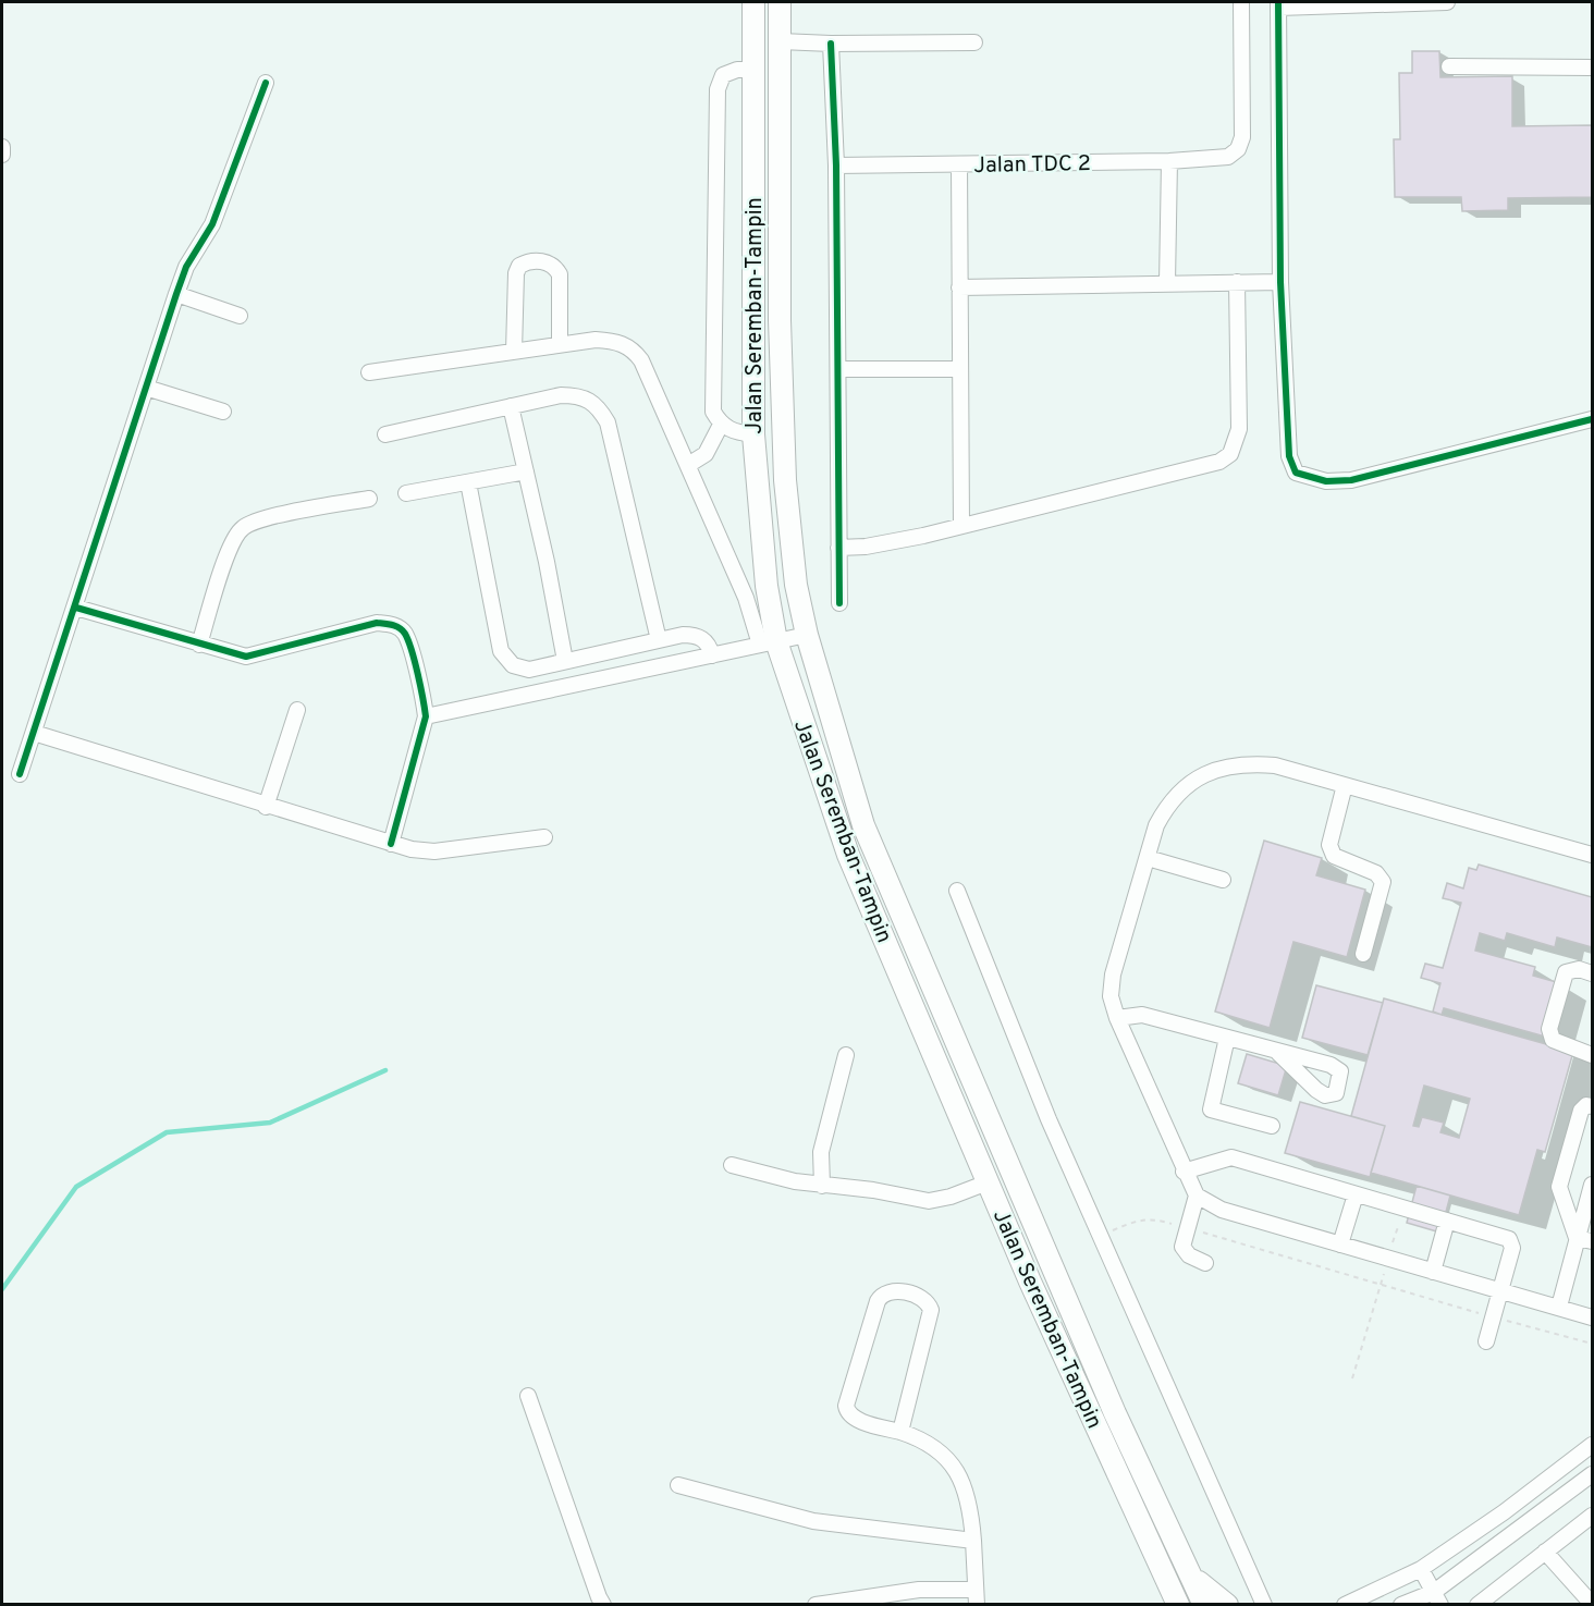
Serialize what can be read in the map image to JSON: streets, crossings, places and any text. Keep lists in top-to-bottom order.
{
  "streets": {
    "highway": ["Jalan Seremban-Tampin"],
    "street": ["Jalan TDC 2"]
  }
}
